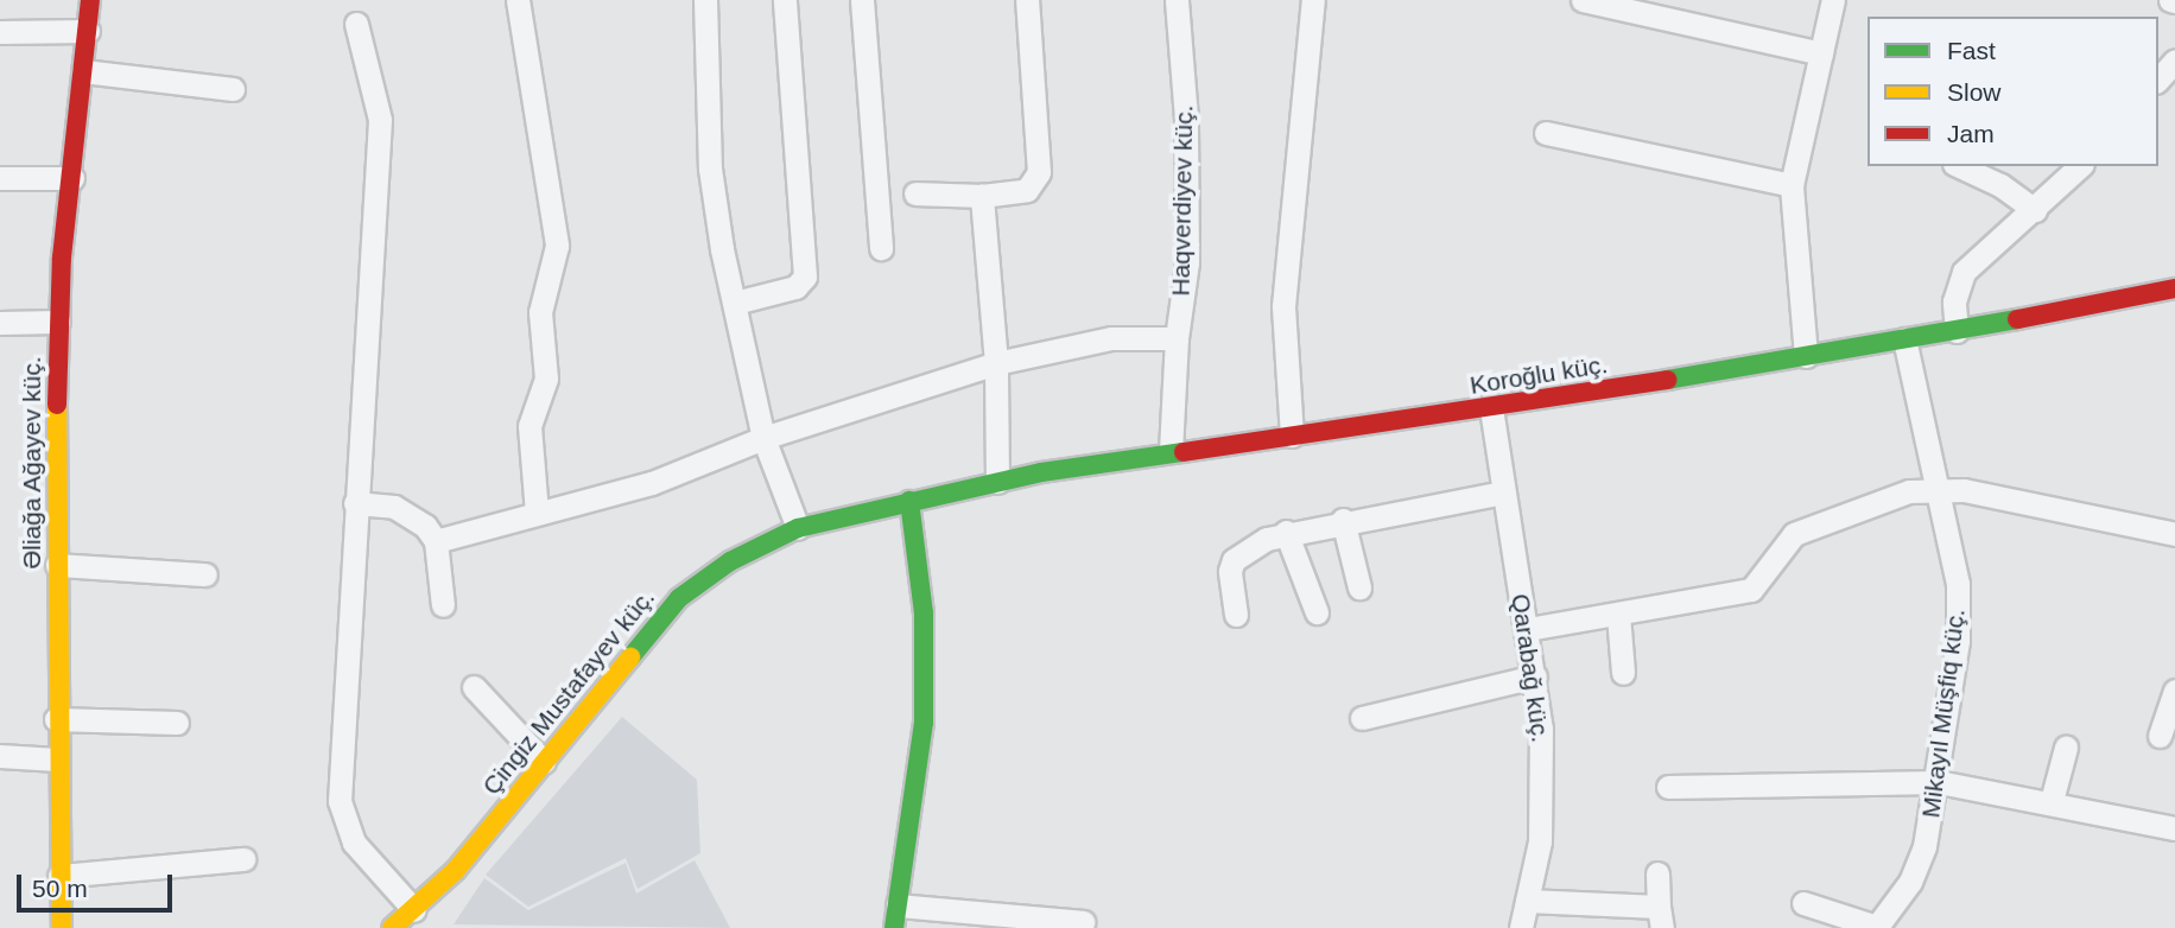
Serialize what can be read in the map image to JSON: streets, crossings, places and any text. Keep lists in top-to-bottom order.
{
  "streets": {
    "street": [
      "Haqverdiyev küç.",
      "Koroğlu küç.",
      "Əliağa Ağayev küç.",
      "Qarabağ küç.",
      "Çingiz Mustafayev küç.",
      "Mikayıl Müşfiq küç."
    ]
  },
  "crossings": [
    ["Haqverdiyev küç.", "Koroğlu küç."],
    ["Koroğlu küç.", "Qarabağ küç."],
    ["Koroğlu küç.", "Çingiz Mustafayev küç."],
    ["Koroğlu küç.", "Mikayıl Müşfiq küç."]
  ],
  "legend": ["Fast", "Slow", "Jam"],
  "scale_bar": "50 m"
}
